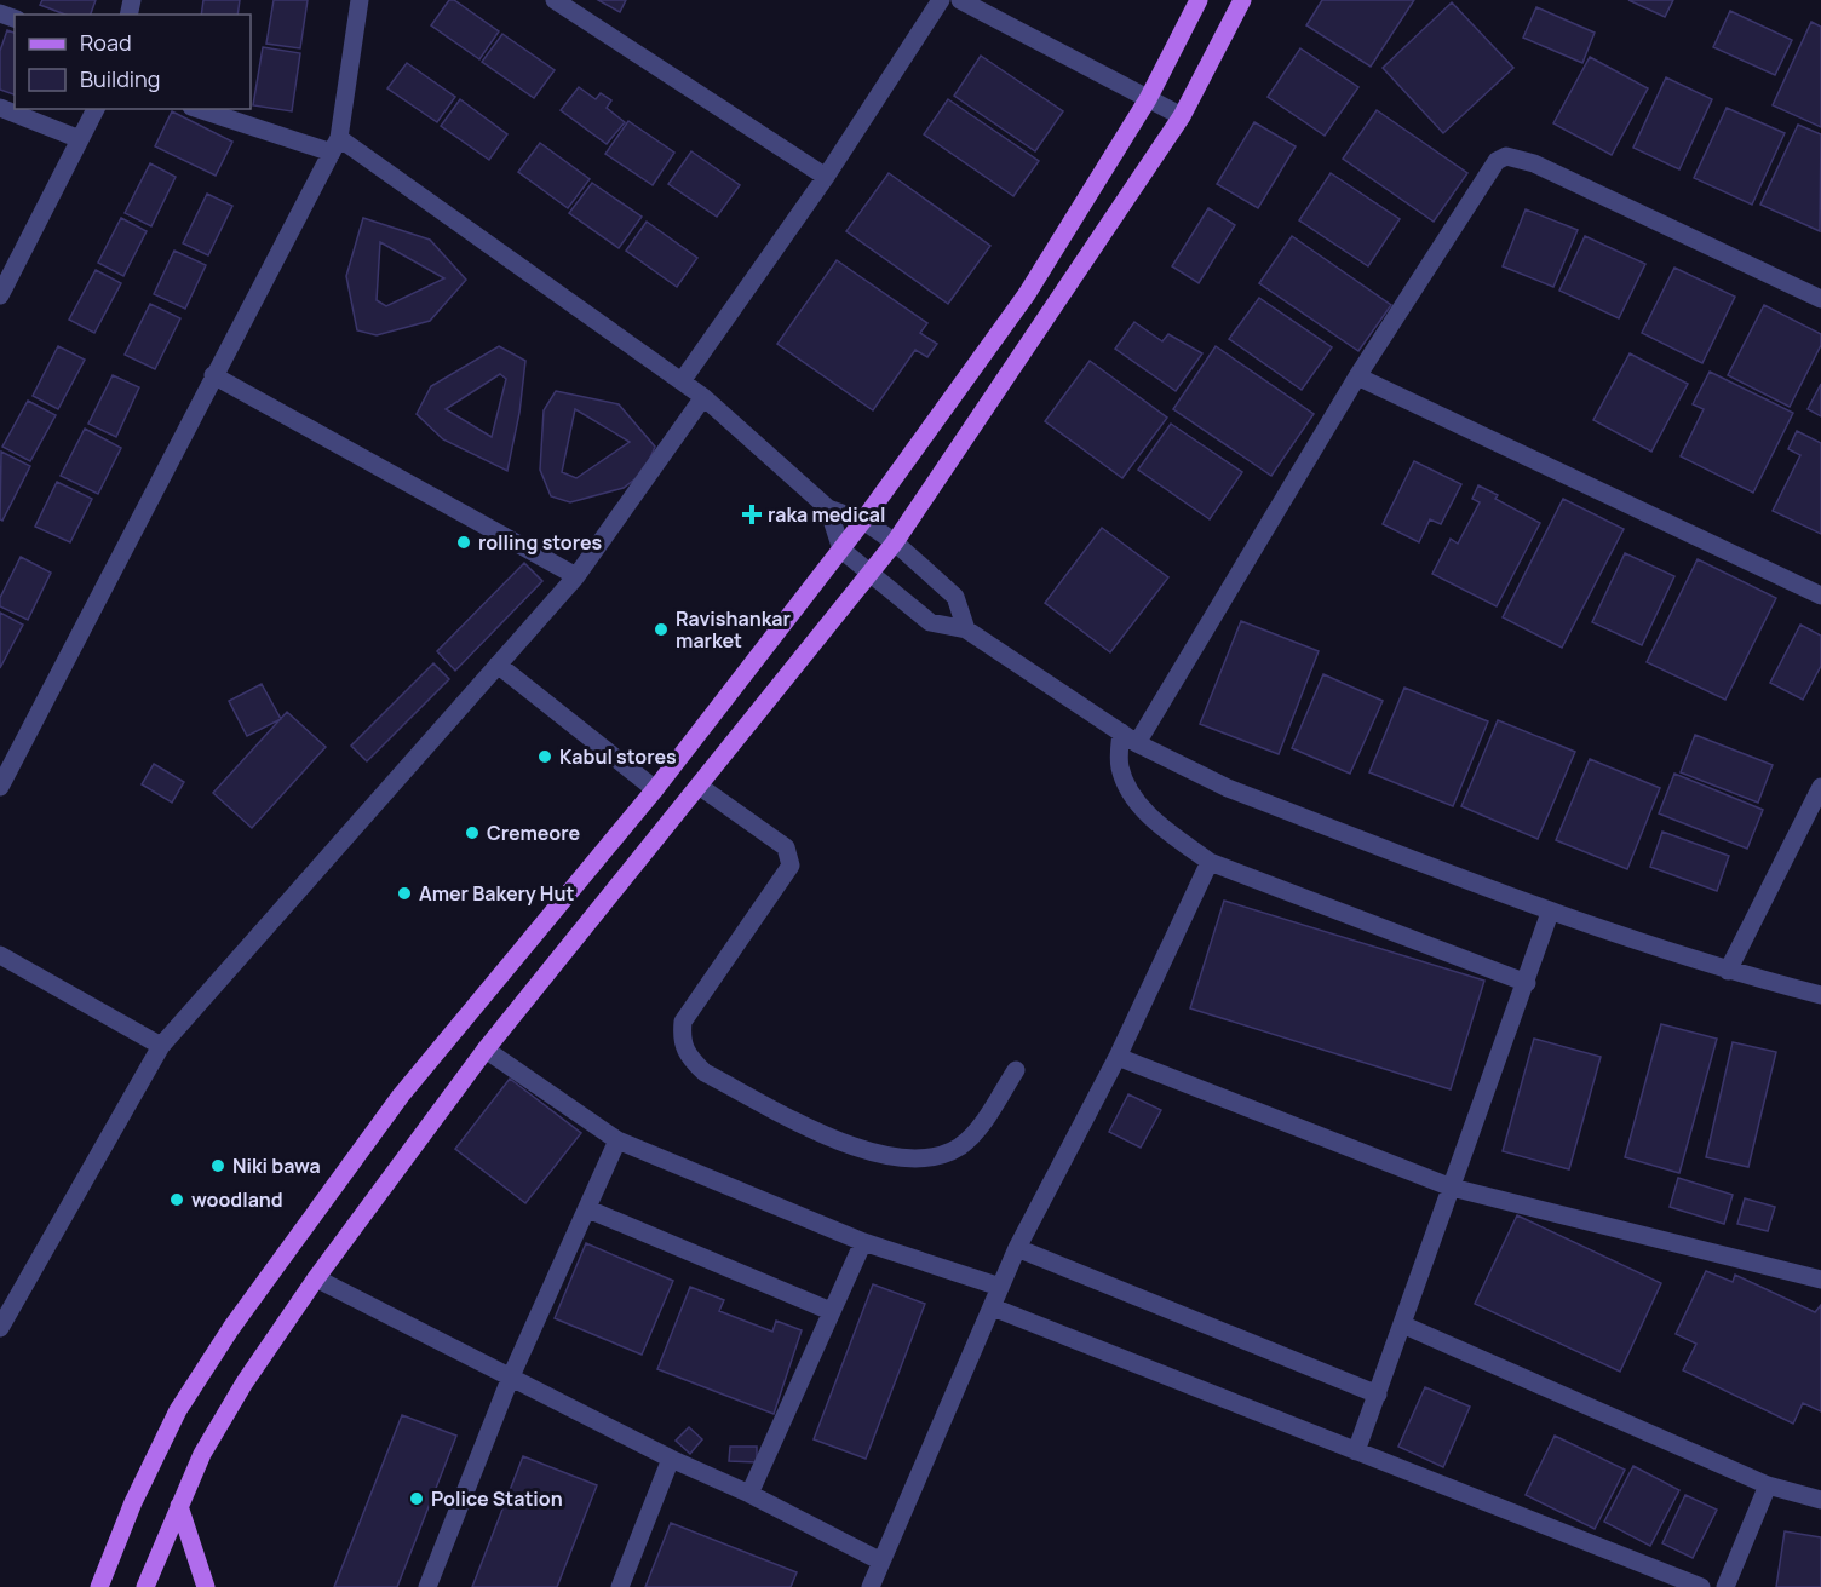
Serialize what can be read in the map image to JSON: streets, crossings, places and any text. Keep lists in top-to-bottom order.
{
  "places": {
    "health": ["raka medical"],
    "other": [
      "rolling stores",
      "Ravishankar market",
      "Kabul stores",
      "Cremeore",
      "Amer Bakery Hut",
      "Niki bawa",
      "woodland",
      "Police Station"
    ]
  },
  "legend": ["Road", "Building"]
}
